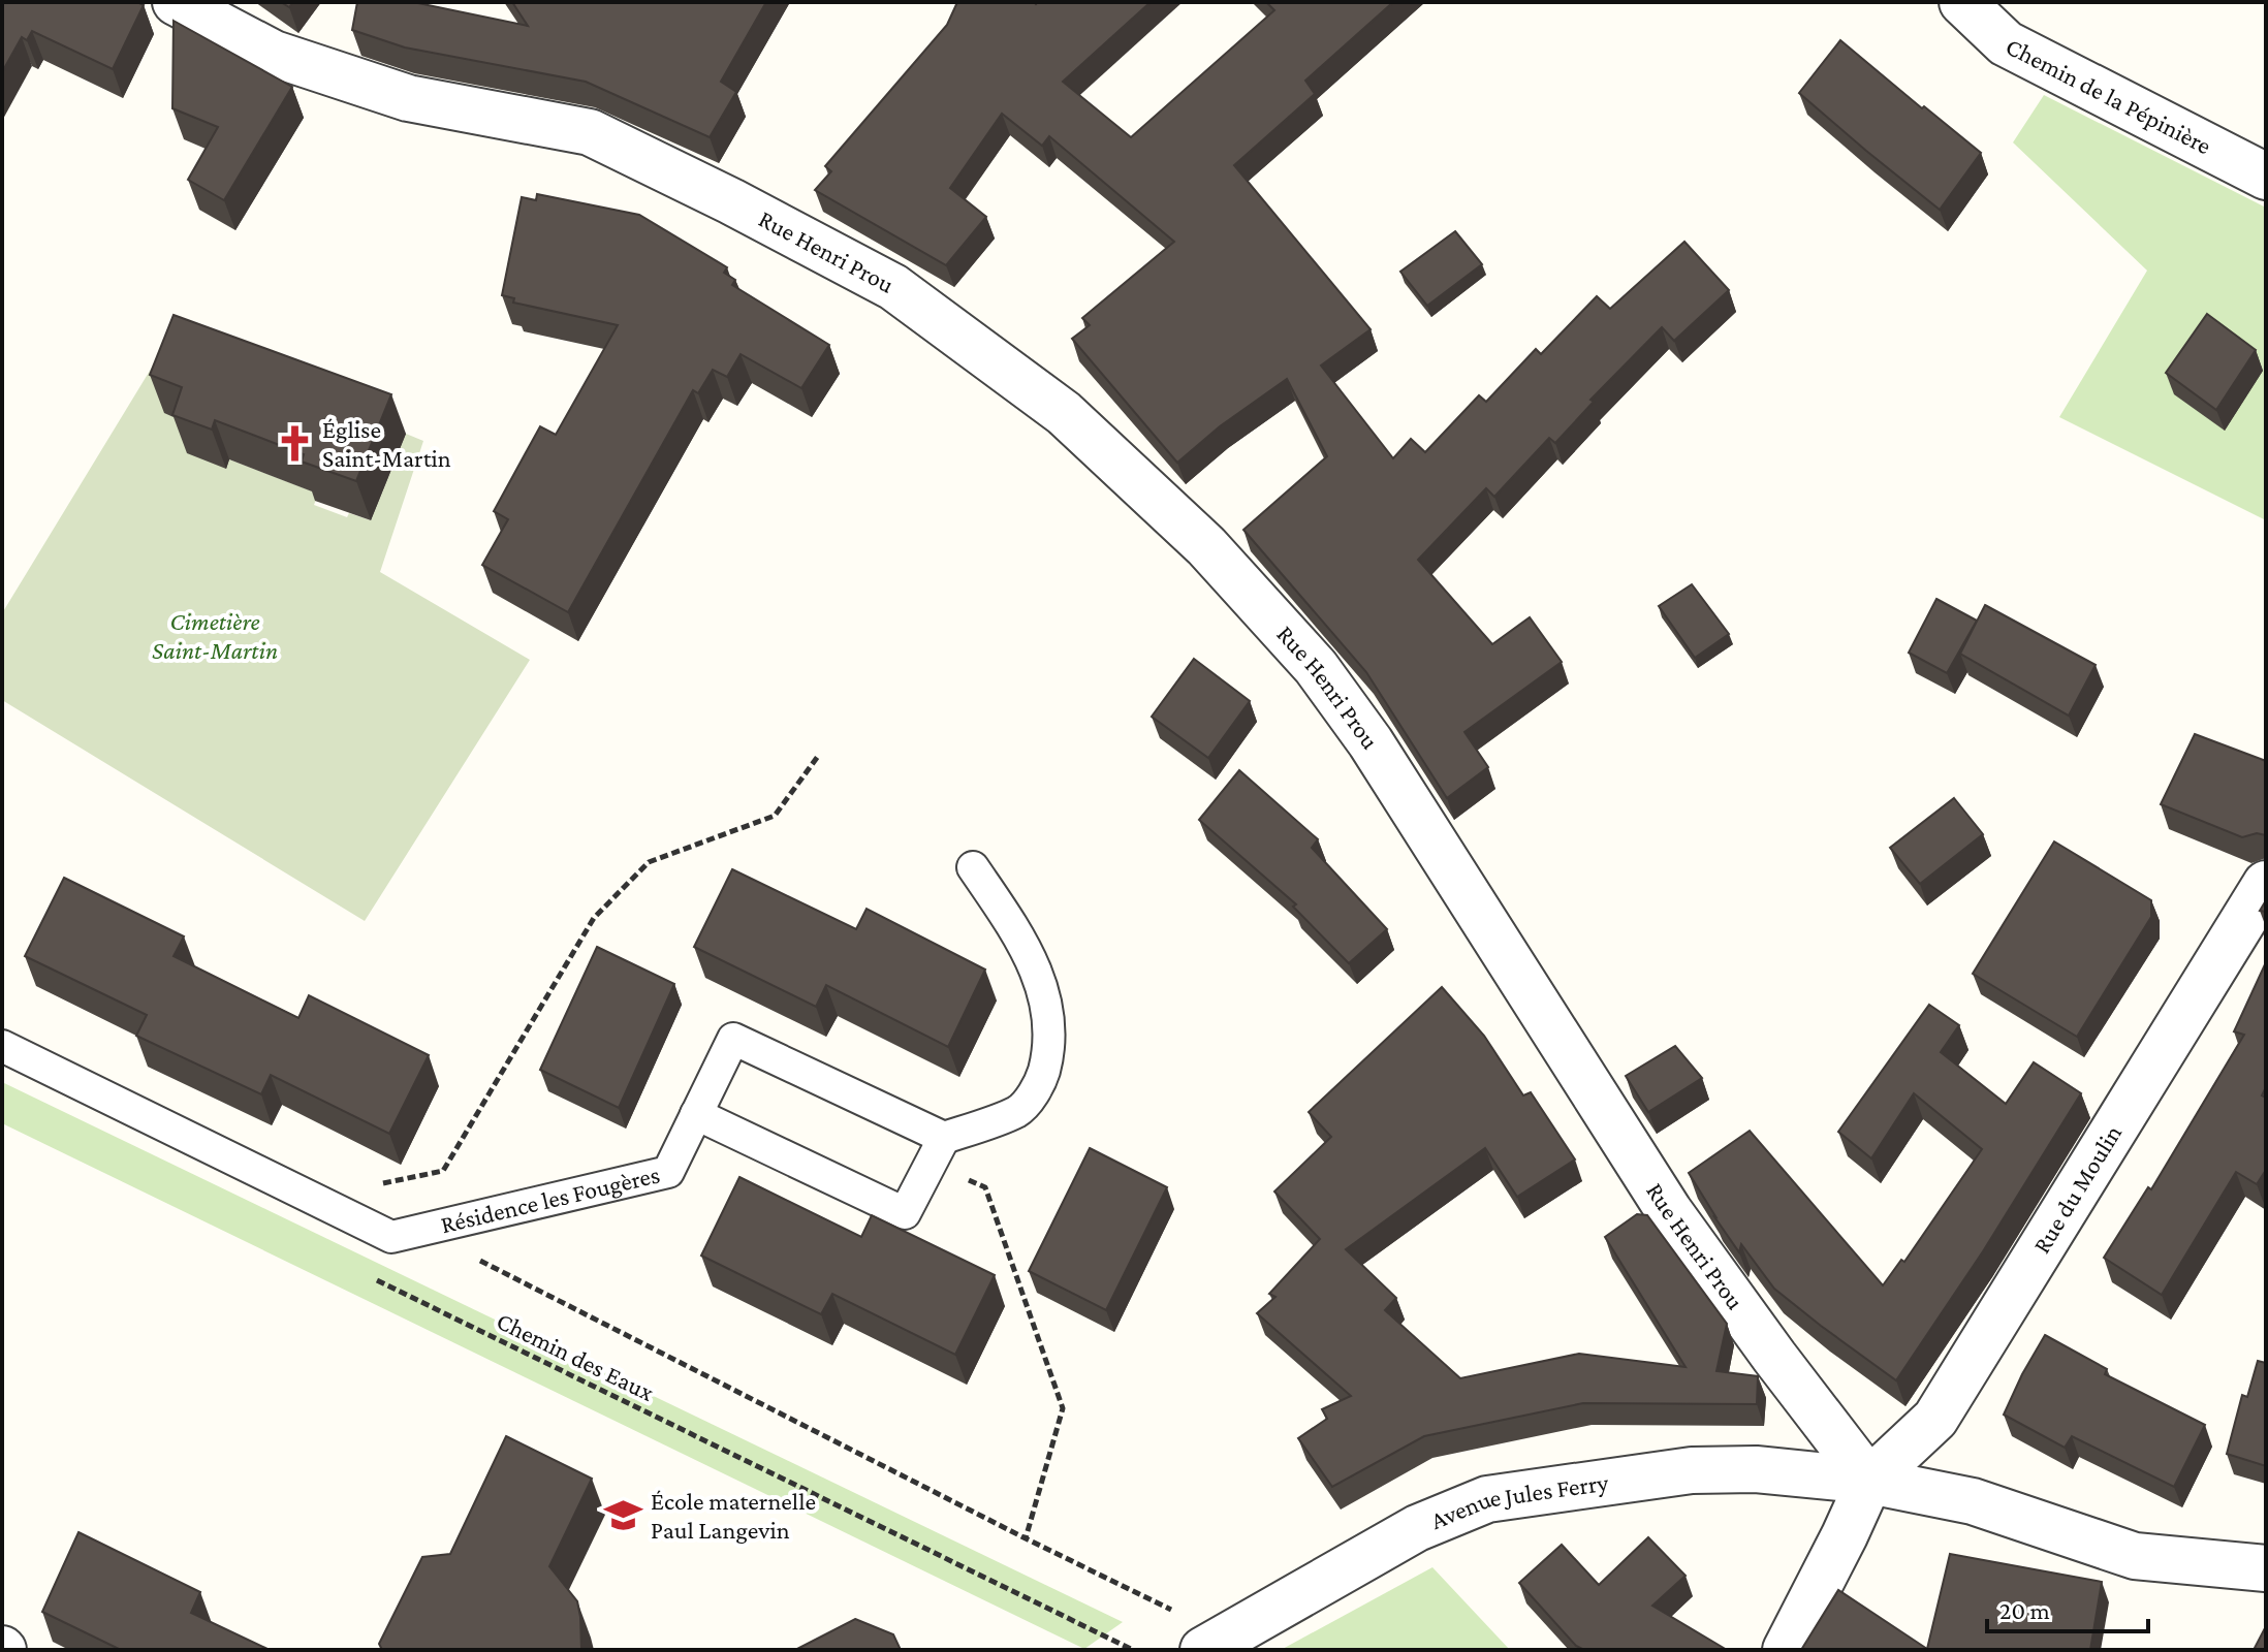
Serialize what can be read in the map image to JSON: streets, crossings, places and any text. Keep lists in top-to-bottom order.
{
  "streets": {
    "street": [
      "Chemin de la Pépinière",
      "Rue Henri Prou",
      "Rue du Moulin",
      "Avenue Jules Ferry"
    ],
    "lane": ["Résidence les Fougères"],
    "path": ["Chemin des Eaux"]
  },
  "crossings": [
    ["Rue Henri Prou", "Rue du Moulin"],
    ["Rue Henri Prou", "Avenue Jules Ferry"],
    ["Rue du Moulin", "Avenue Jules Ferry"]
  ],
  "parks": ["Cimetière Saint-Martin"],
  "places": {
    "church": ["Église Saint-Martin"],
    "school or university": ["École maternelle Paul Langevin"]
  },
  "scale_bar": "20 m"
}
